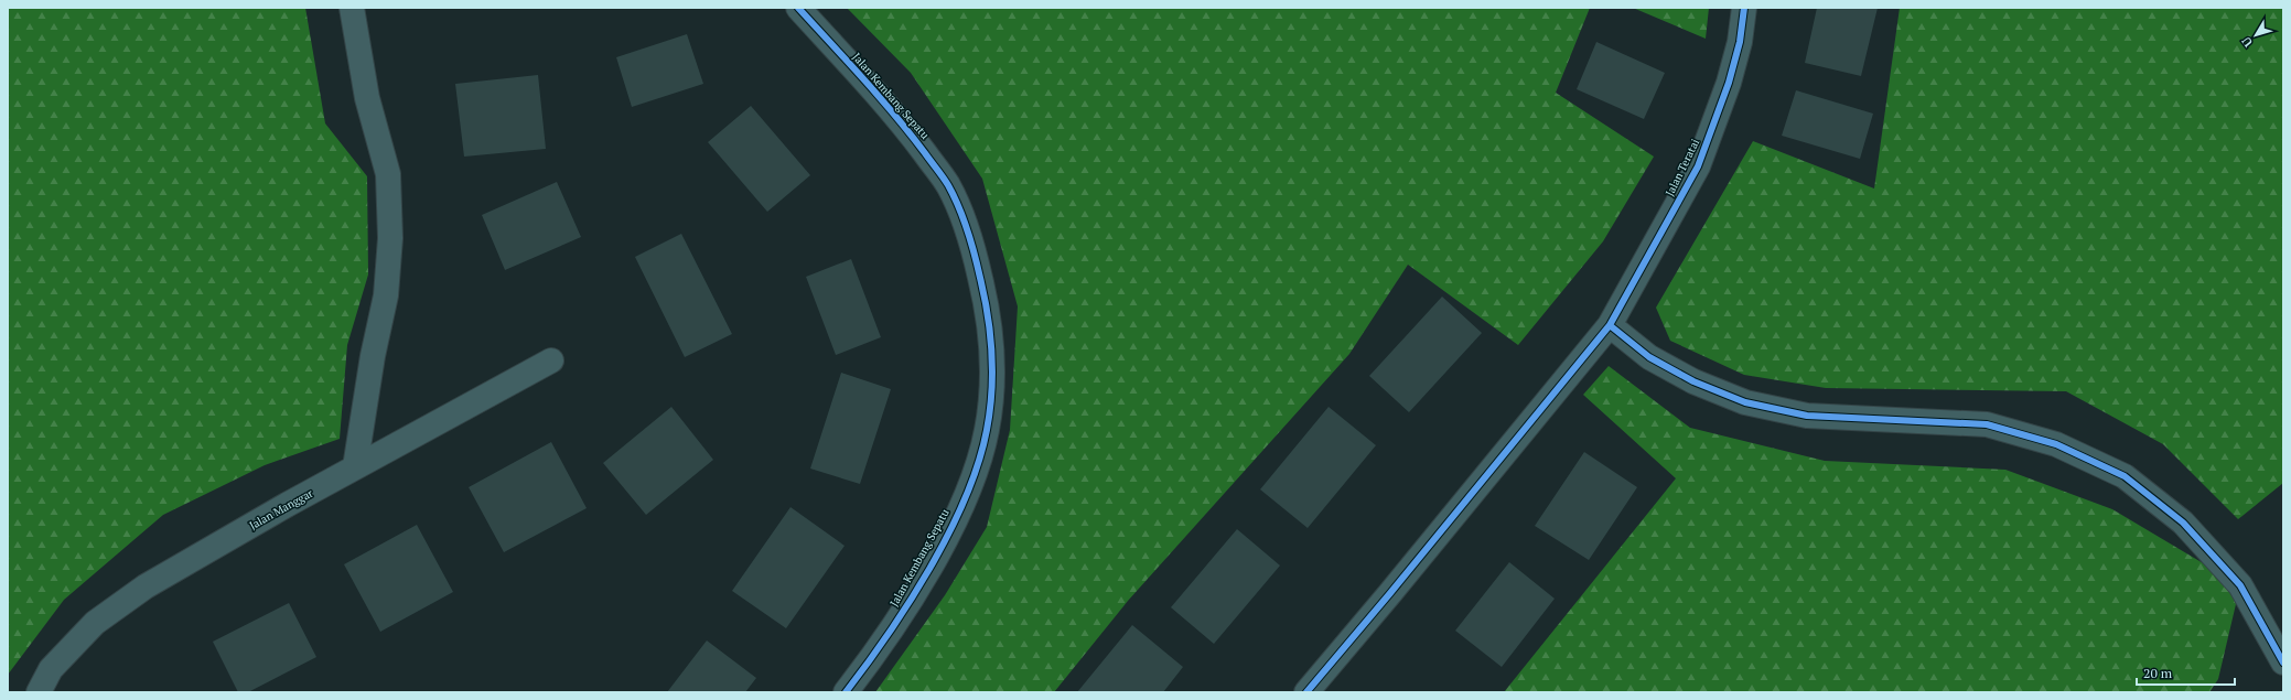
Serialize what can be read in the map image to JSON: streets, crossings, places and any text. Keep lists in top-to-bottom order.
{
  "streets": {
    "street": ["Jalan Kembang Sepatu", "Jalan Teratai", "Jalan Manggar"]
  },
  "scale_bar": "20 m",
  "north": "bottom left"
}
